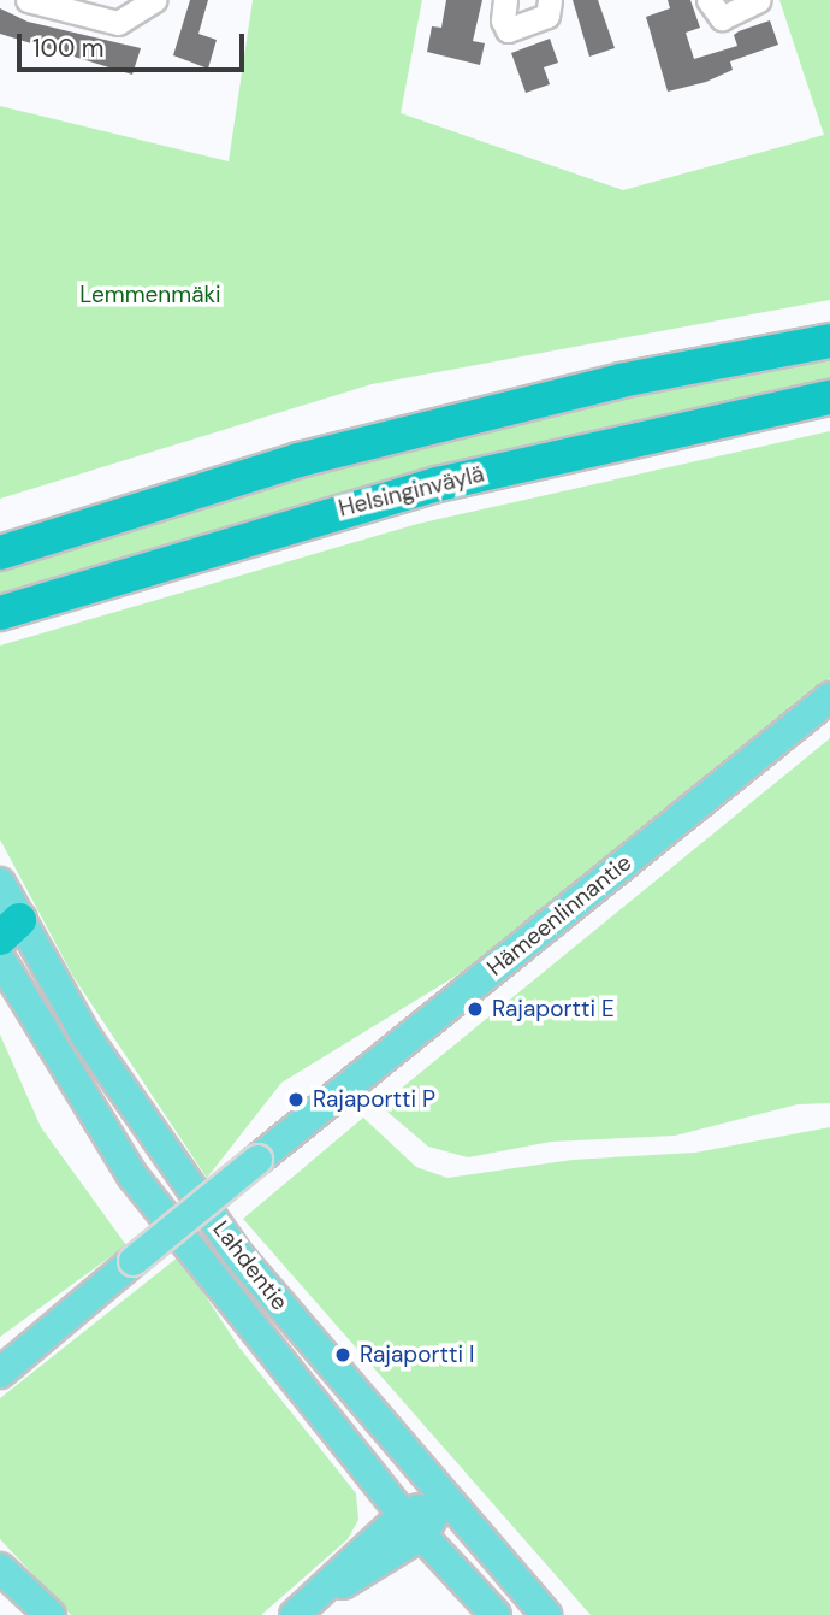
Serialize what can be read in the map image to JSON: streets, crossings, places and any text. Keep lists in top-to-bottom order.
{
  "streets": {
    "highway": ["Helsinginväylä"],
    "main road": ["Hämeenlinnantie", "Lahdentie"]
  },
  "parks": ["Lemmenmäki"],
  "places": ["Rajaportti E", "Rajaportti P", "Rajaportti I"],
  "scale_bar": "100 m"
}
